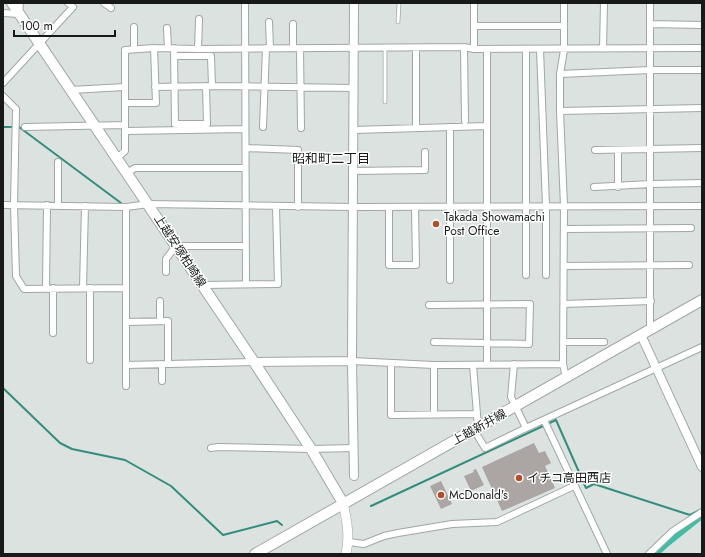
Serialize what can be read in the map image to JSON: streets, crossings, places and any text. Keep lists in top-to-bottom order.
{
  "streets": {
    "main road": ["上越安塚柏崎線", "上越新井線"]
  },
  "crossings": [
    ["上越安塚柏崎線", "上越新井線"]
  ],
  "districts": ["昭和町二丁目"],
  "places": ["Takada Showamachi Post Office", "イチコ高田西店", "McDonald's"],
  "scale_bar": "100 m"
}
